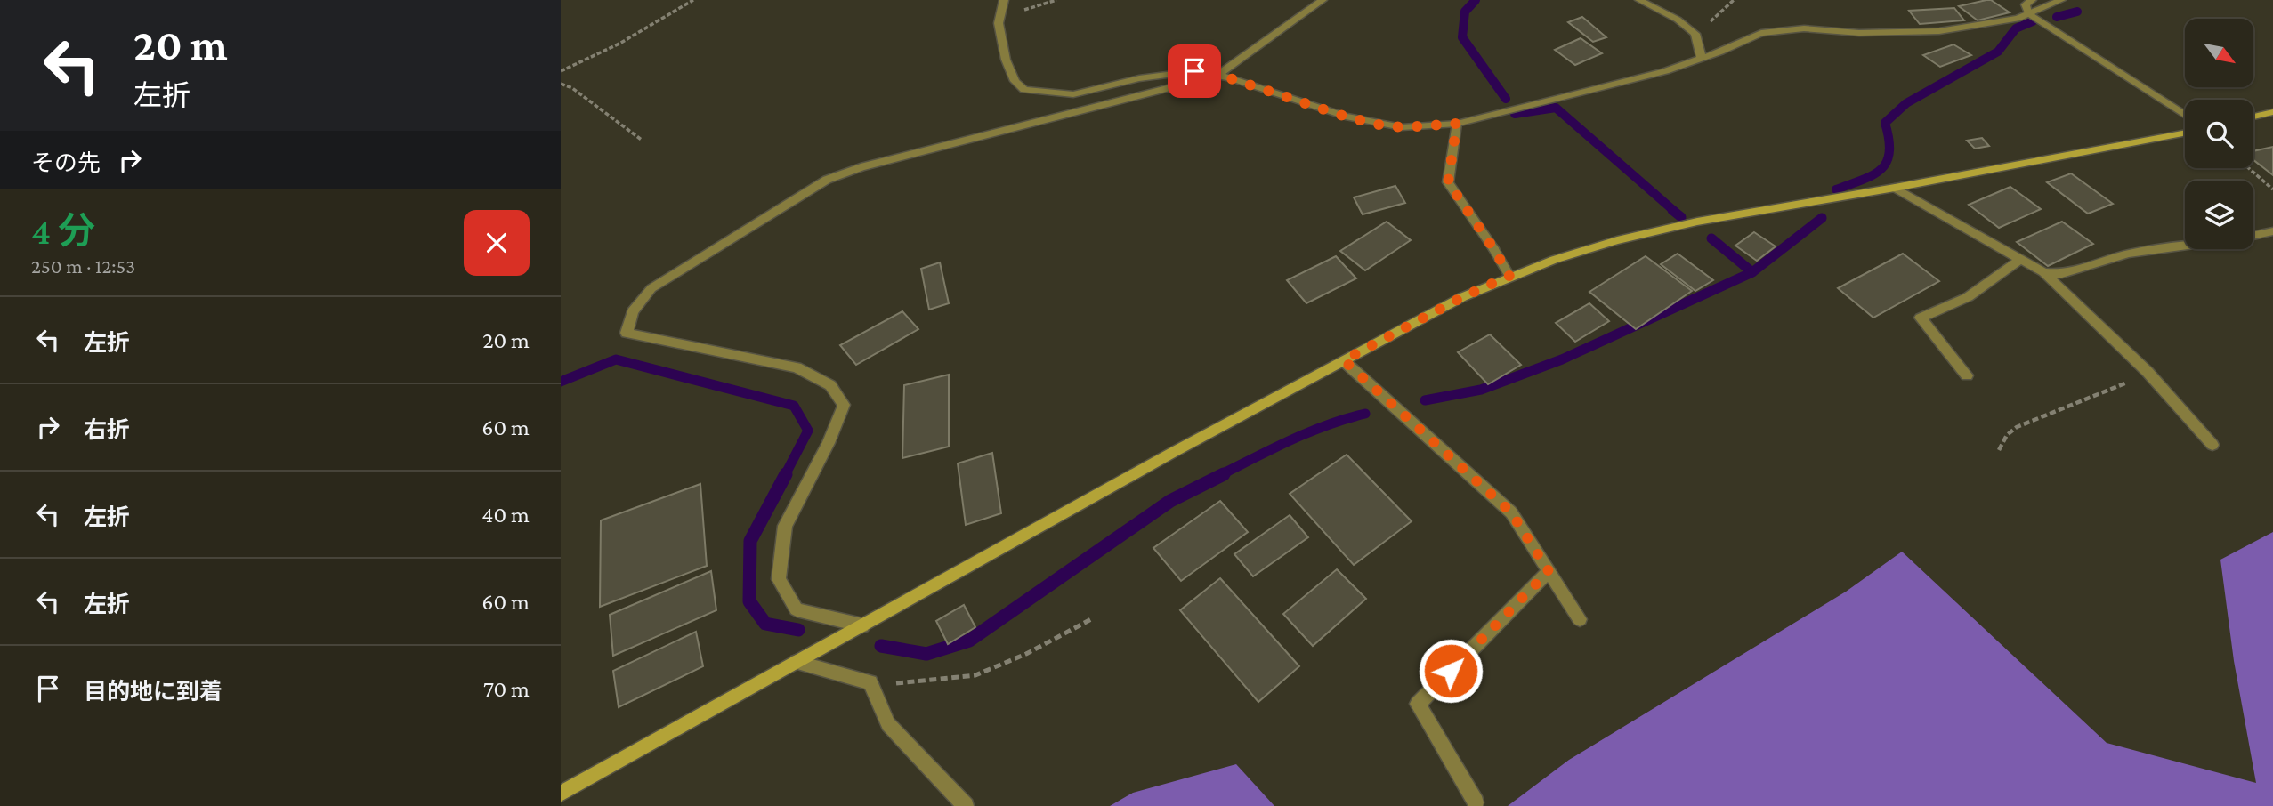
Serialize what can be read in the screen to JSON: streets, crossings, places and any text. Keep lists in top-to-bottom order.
{
  "north": "bottom right",
  "page": {
    "turn": ["20 m", "左折"],
    "then": "その先",
    "heading": ["4 分", "250 m · 12:53"],
    "list": [
      {
        "name": "左折",
        "value": "20 m"
      },
      {
        "name": "右折",
        "value": "60 m"
      },
      {
        "name": "左折",
        "value": "40 m"
      },
      {
        "name": "左折",
        "value": "60 m"
      },
      {
        "name": "目的地に到着",
        "value": "70 m"
      }
    ]
  }
}
